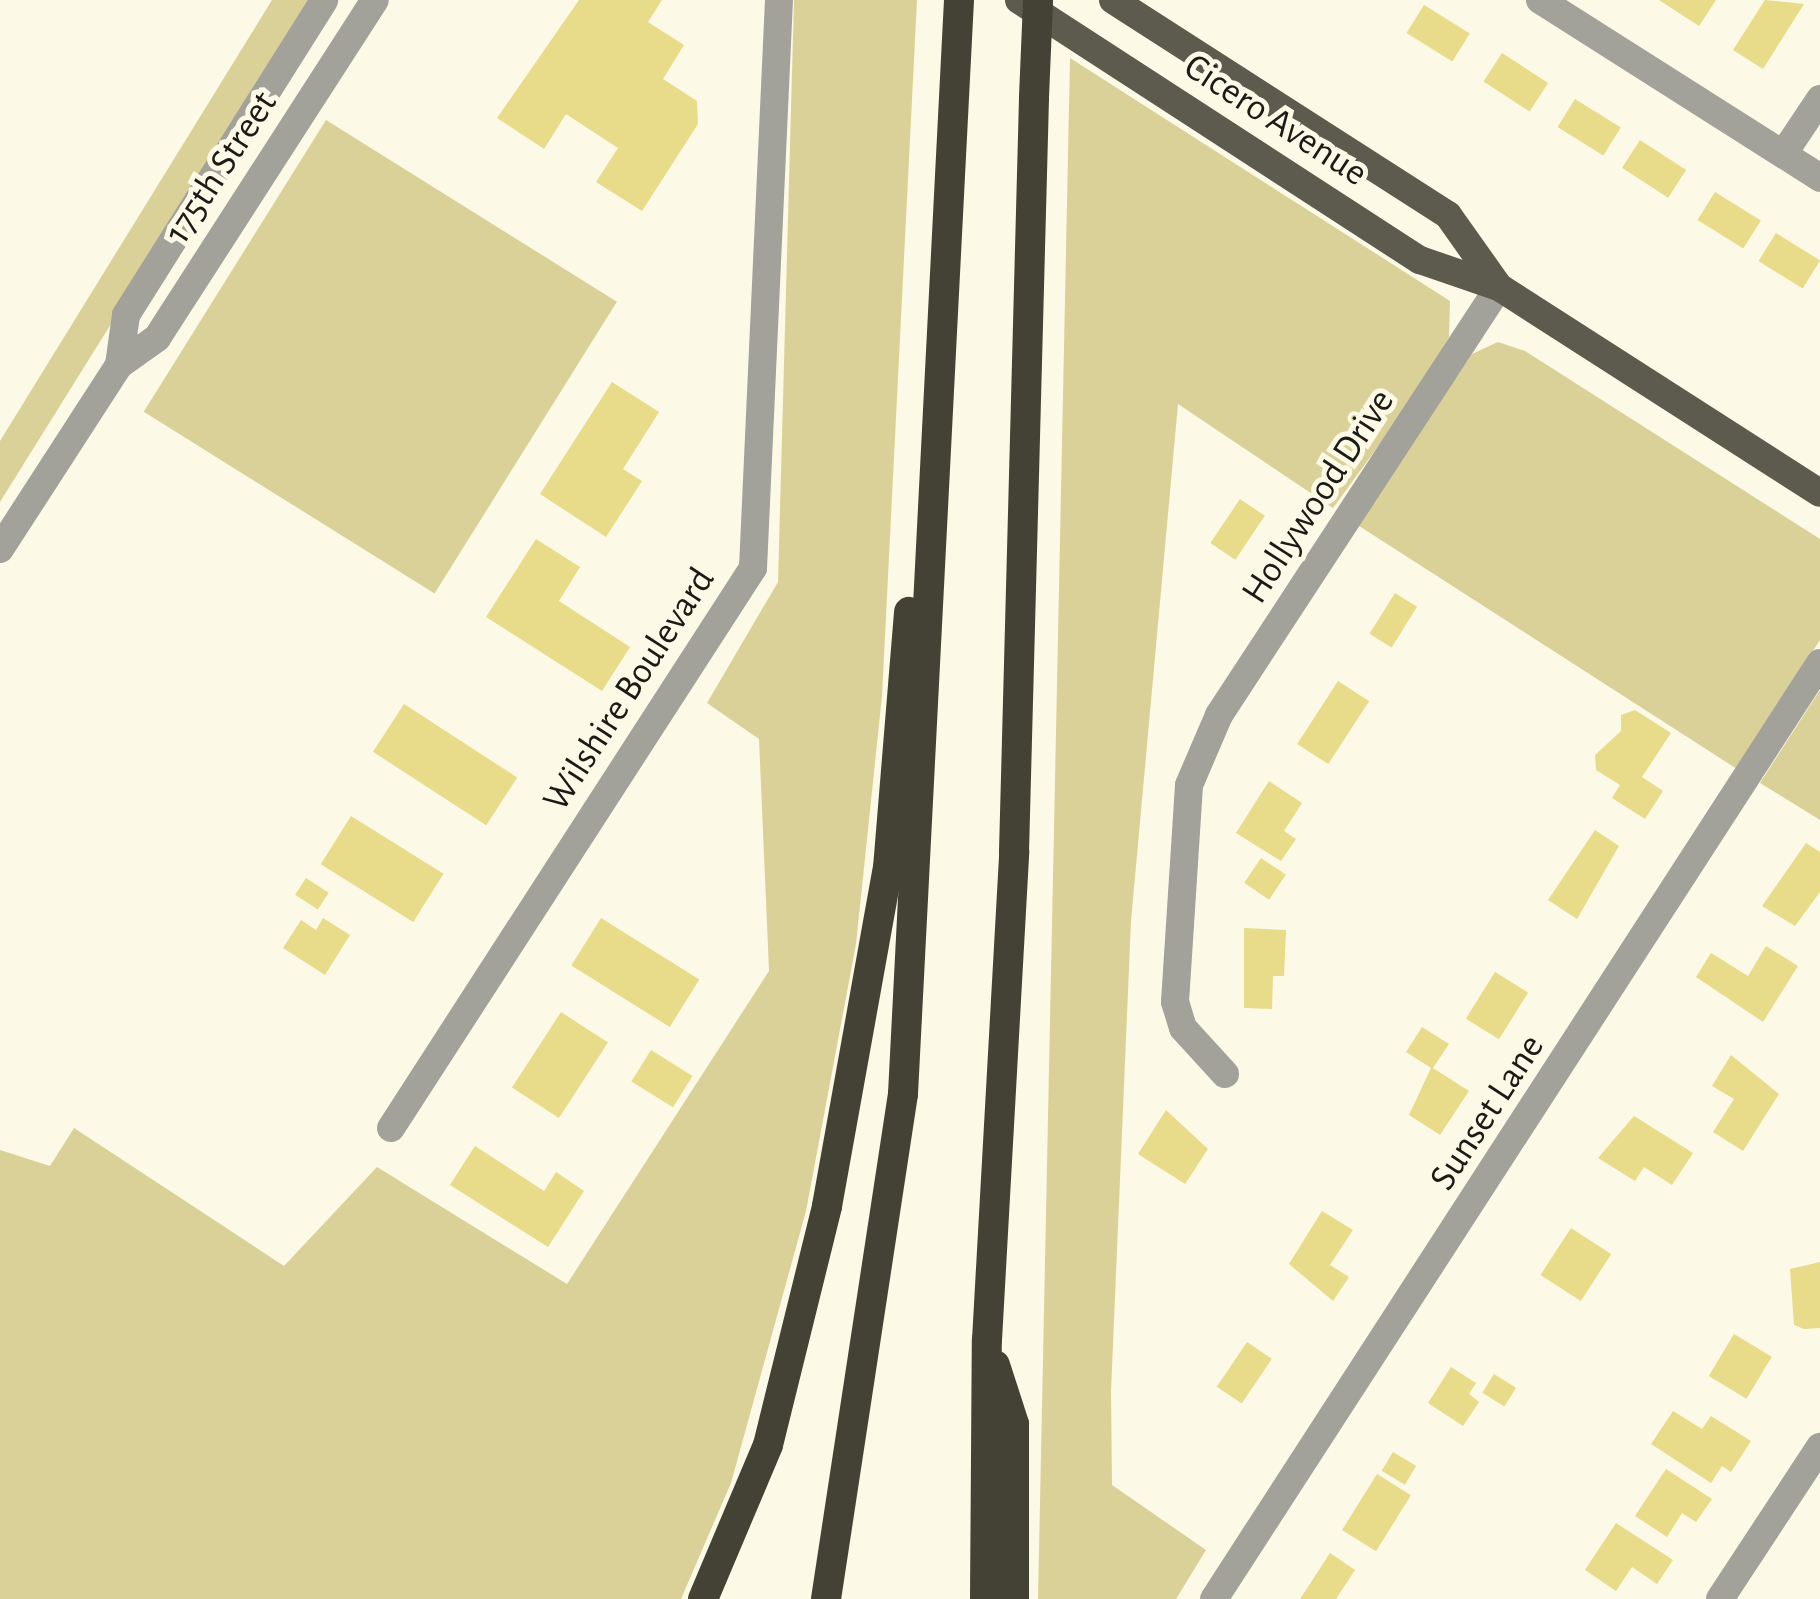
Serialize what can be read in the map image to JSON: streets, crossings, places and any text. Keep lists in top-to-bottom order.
{
  "streets": {
    "main road": ["Cicero Avenue"],
    "street": [
      "175th Street",
      "Hollywood Drive",
      "Wilshire Boulevard",
      "Sunset Lane"
    ]
  },
  "crossings": [
    ["Cicero Avenue", "Hollywood Drive"]
  ]
}
